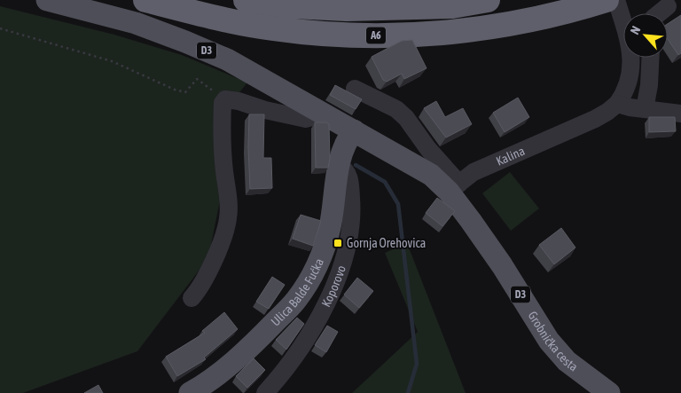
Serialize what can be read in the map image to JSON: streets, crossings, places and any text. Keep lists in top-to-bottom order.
{
  "streets": {
    "highway": ["A6"],
    "main road": ["D3", "Ulica Balde Fućka", "Grobnička cesta"],
    "street": ["Kalina", "Koporovo"]
  },
  "crossings": [
    ["D3", "Kalina"],
    ["D3", "Ulica Balde Fućka"],
    ["D3", "Grobnička cesta"],
    ["Kalina", "Grobnička cesta"],
    ["Koporovo", "Ulica Balde Fućka"]
  ],
  "places": {
    "transit": ["Gornja Orehovica"]
  },
  "north": "top left"
}
